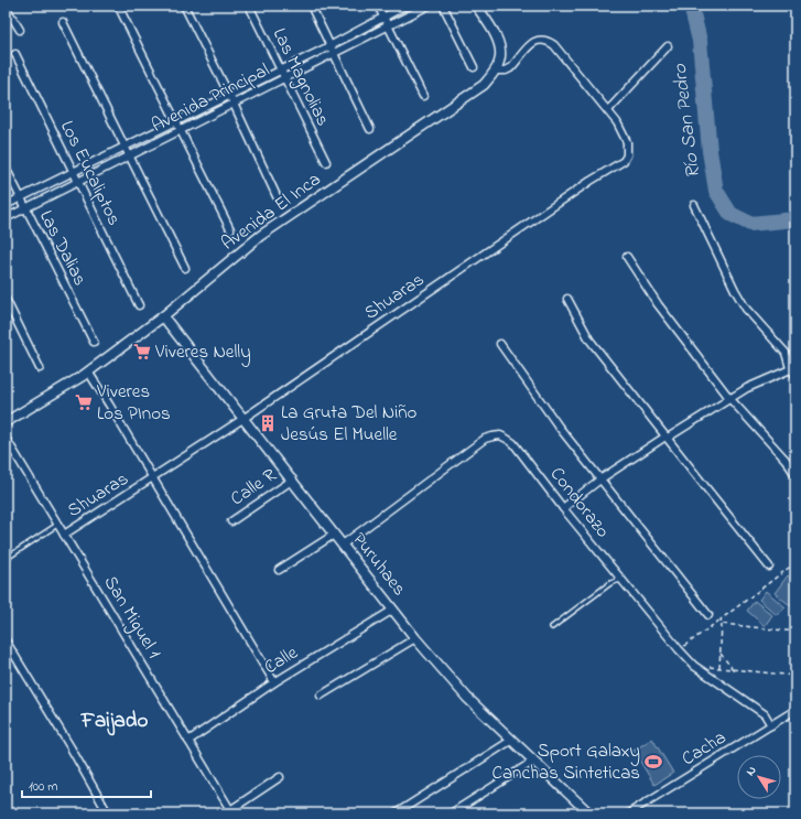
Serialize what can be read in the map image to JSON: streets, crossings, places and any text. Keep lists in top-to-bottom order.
{
  "streets": {
    "street": [
      "Las Magnolias",
      "Avenida Principal",
      "Los Eucaliptos",
      "Avenida El Inca",
      "Las Dalias",
      "Shuaras",
      "Calle R",
      "Condorazo",
      "Puruhaes",
      "San Miguel 1",
      "Calle",
      "Cacha"
    ]
  },
  "crossings": [
    ["Las Magnolias", "Avenida Principal"],
    ["Avenida Principal", "Los Eucaliptos"],
    ["Avenida Principal", "Las Dalias"],
    ["Avenida El Inca", "Shuaras"],
    ["Avenida El Inca", "Puruhaes"],
    ["Shuaras", "Puruhaes"],
    ["Shuaras", "San Miguel 1"],
    ["Calle R", "Puruhaes"],
    ["Condorazo", "Puruhaes"],
    ["Condorazo", "Cacha"],
    ["Puruhaes", "Calle"],
    ["San Miguel 1", "Calle"]
  ],
  "districts": ["Faijado"],
  "water": ["Río San Pedro"],
  "places": {
    "supermarket": ["Viveres Nelly", "Viveres Los PInos"],
    "building": ["La Gruta Del Niño Jesús El Muelle"],
    "sports": ["Sport Galaxy Canchas Sinteticas"]
  },
  "scale_bar": "100 m",
  "north": "top left"
}
